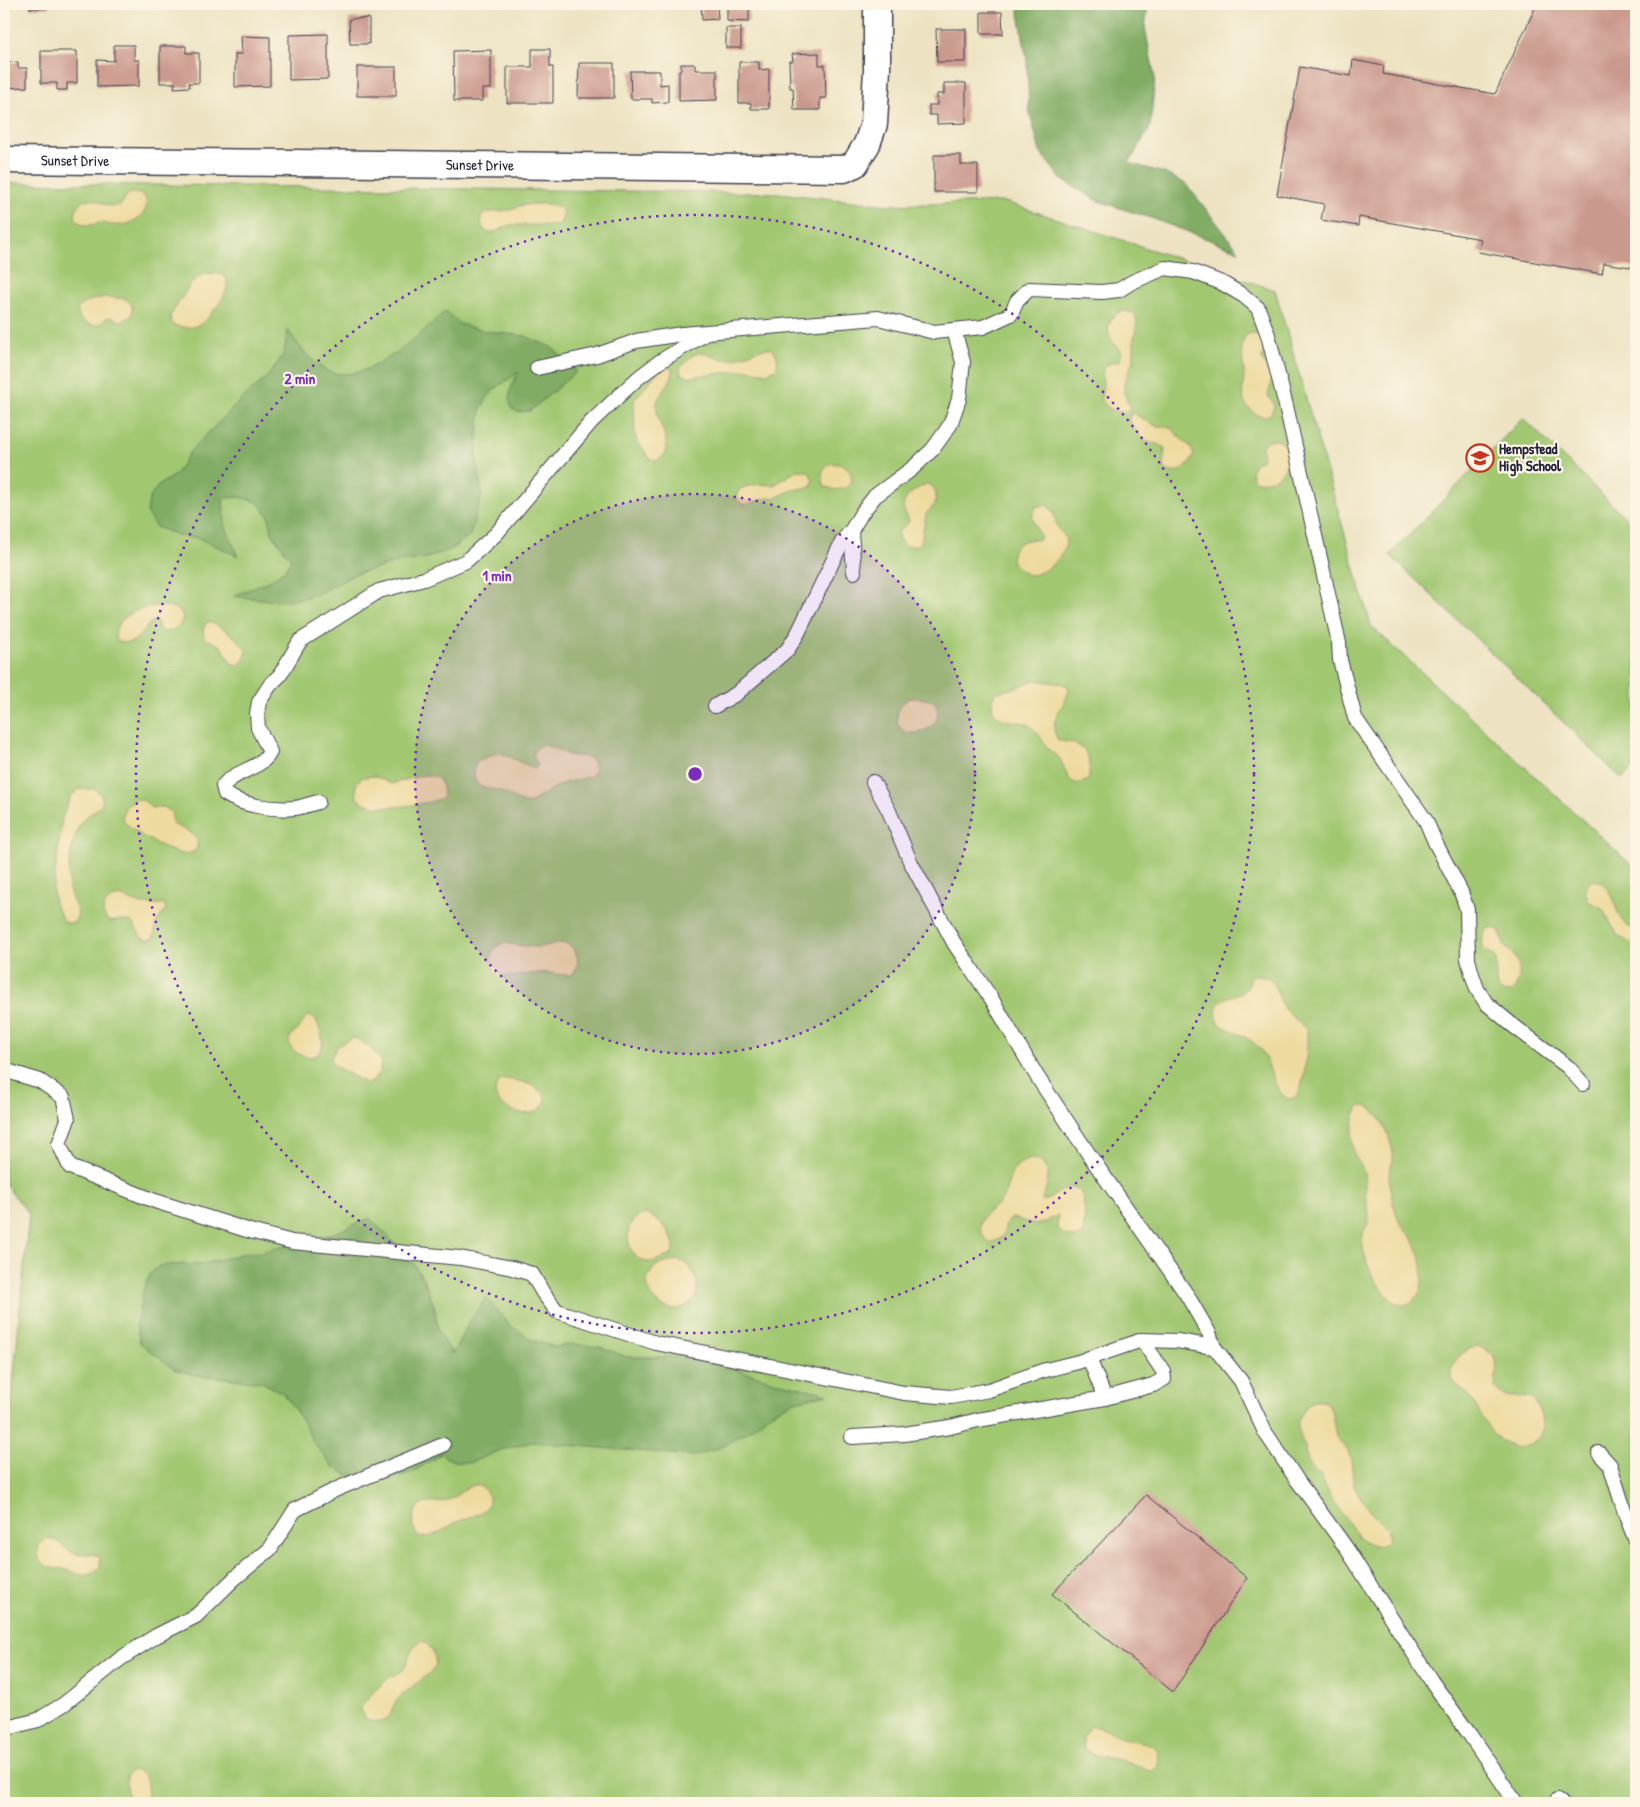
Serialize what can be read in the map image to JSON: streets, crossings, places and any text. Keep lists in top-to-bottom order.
{
  "streets": {
    "street": ["Sunset Drive"]
  },
  "places": {
    "school or university": ["Hempstead High School"]
  },
  "rings": ["2 min", "1 min"]
}
